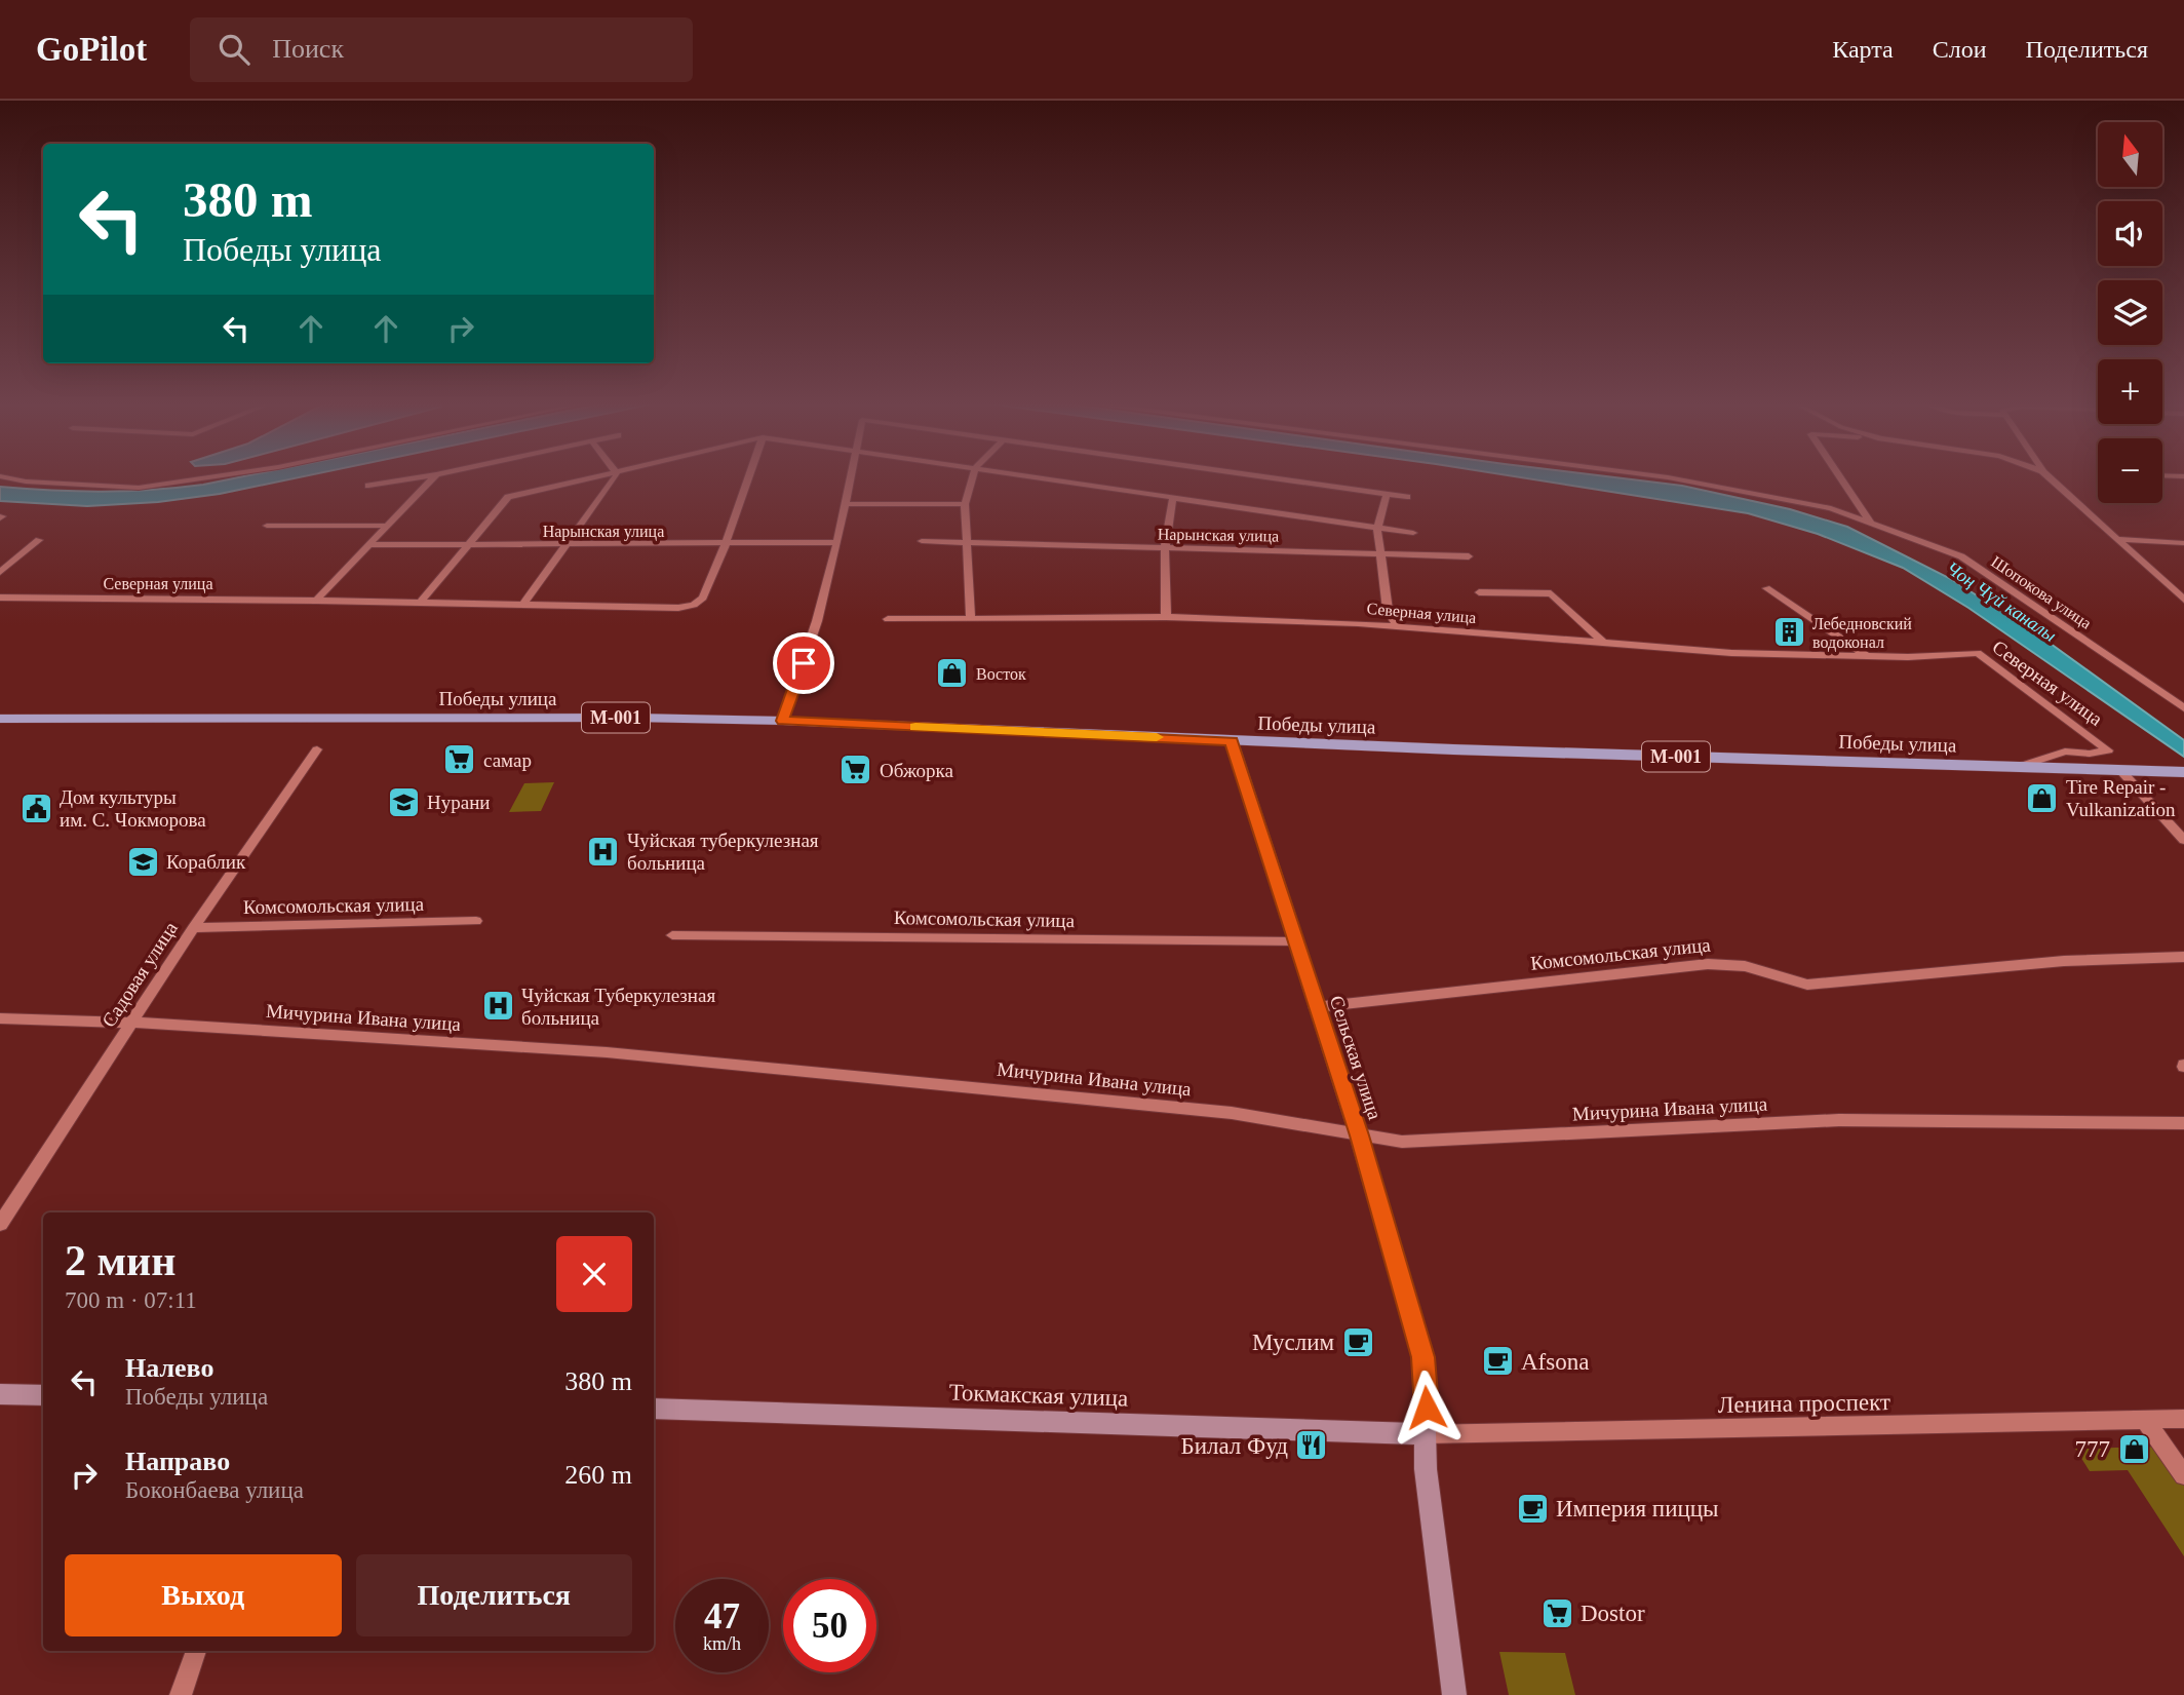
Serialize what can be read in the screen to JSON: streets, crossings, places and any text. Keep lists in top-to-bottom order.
{
  "streets": {
    "main road": [
      "Победы улица",
      "М-001",
      "Сельская улица",
      "Токмакская улица"
    ],
    "street": [
      "Нарынская улица",
      "Северная улица",
      "Шопокова улица",
      "Комсомольская улица",
      "Садовая улица",
      "Мичурина Ивана улица",
      "Ленина проспект"
    ]
  },
  "crossings": [
    ["Нарынская улица", "Северная улица"],
    ["Северная улица", "Победы улица"],
    ["Победы улица", "Сельская улица"],
    ["Комсомольская улица", "Садовая улица"],
    ["Комсомольская улица", "Сельская улица"],
    ["Садовая улица", "Мичурина Ивана улица"],
    ["Мичурина Ивана улица", "Сельская улица"],
    ["Сельская улица", "Токмакская улица"],
    ["Сельская улица", "Ленина проспект"],
    ["Токмакская улица", "Ленина проспект"]
  ],
  "water": ["Чоң Чүй каналы"],
  "places": {
    "building": ["Лебедновский водоконал"],
    "shop": ["Восток", "Tire Repair - Vulkanization", "777"],
    "supermarket": ["самар", "Обжорка", "Dostor"],
    "school or university": ["Нурани", "Кораблик"],
    "public building": ["Дом культуры им. С. Чокморова"],
    "hospital": ["Чуйская туберкулезная больница", "Чуйская Туберкулезная больница"],
    "cafe": ["Муслим", "Afsona", "Империя пиццы"],
    "restaurant": ["Билал Фуд"]
  },
  "north": "top",
  "page": {
    "header": "GoPilot",
    "search": "Поиск",
    "nav": ["Карта", "Слои", "Поделиться"],
    "map_buttons": ["+", "−"],
    "turn": ["380 m", "Победы улица"],
    "heading": ["2 мин", "700 m · 07:11"],
    "list": [
      {
        "name": "Налево",
        "note": "Победы улица",
        "value": "380 m"
      },
      {
        "name": "Направо",
        "note": "Боконбаева улица",
        "value": "260 m"
      }
    ],
    "buttons": ["Выход", "Поделиться"],
    "speed": "47 km/h",
    "limit": "50"
  }
}
